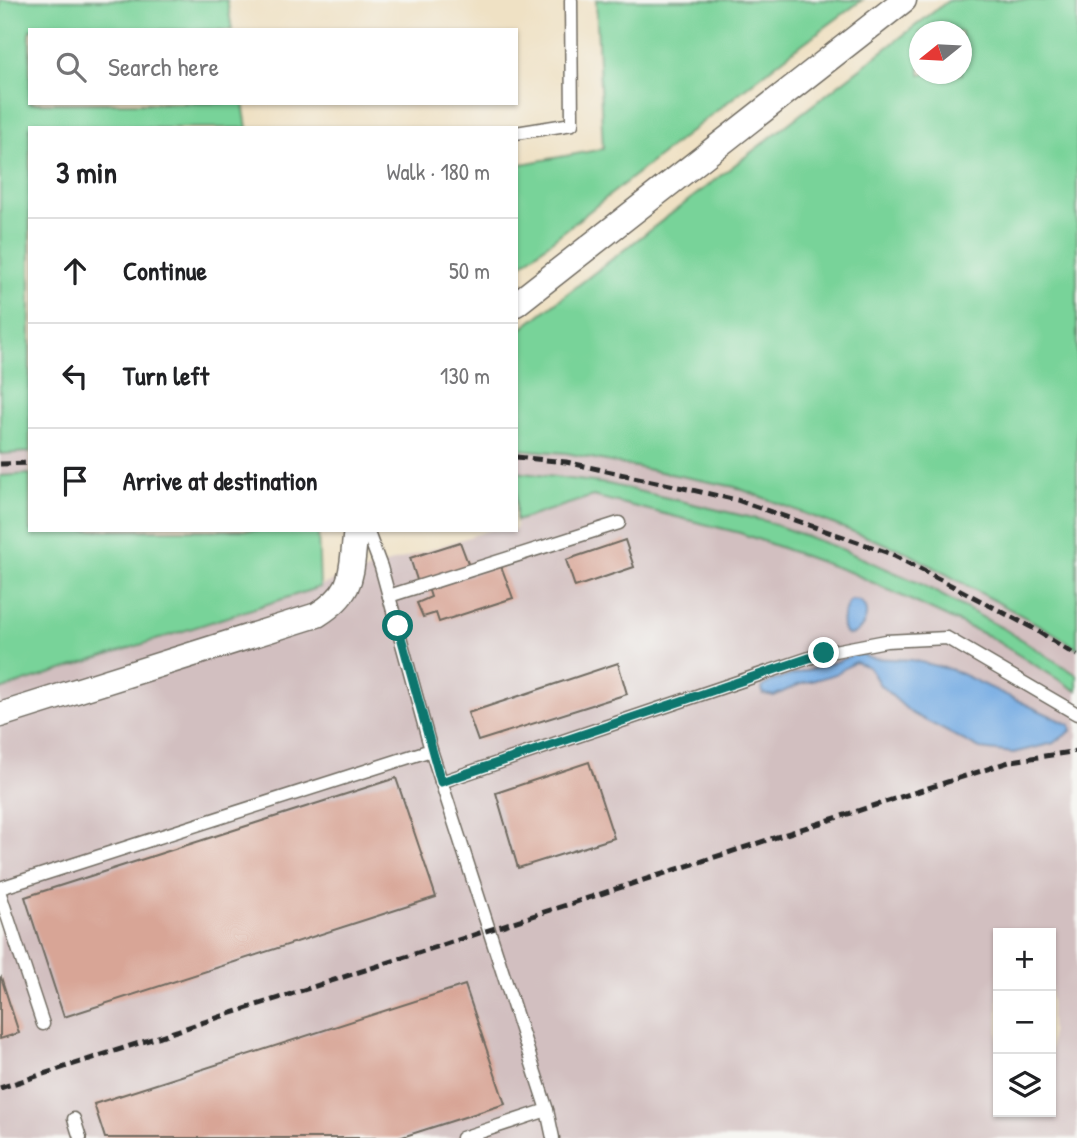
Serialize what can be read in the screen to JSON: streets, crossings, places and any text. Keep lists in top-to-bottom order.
{
  "north": "left",
  "page": {
    "search": "Search here",
    "heading": ["3 min", "Walk · 180 m"],
    "list": [
      ["Continue", "50 m"],
      ["Turn left", "130 m"],
      "Arrive at destination"
    ],
    "map_buttons": ["+", "−"]
  }
}
